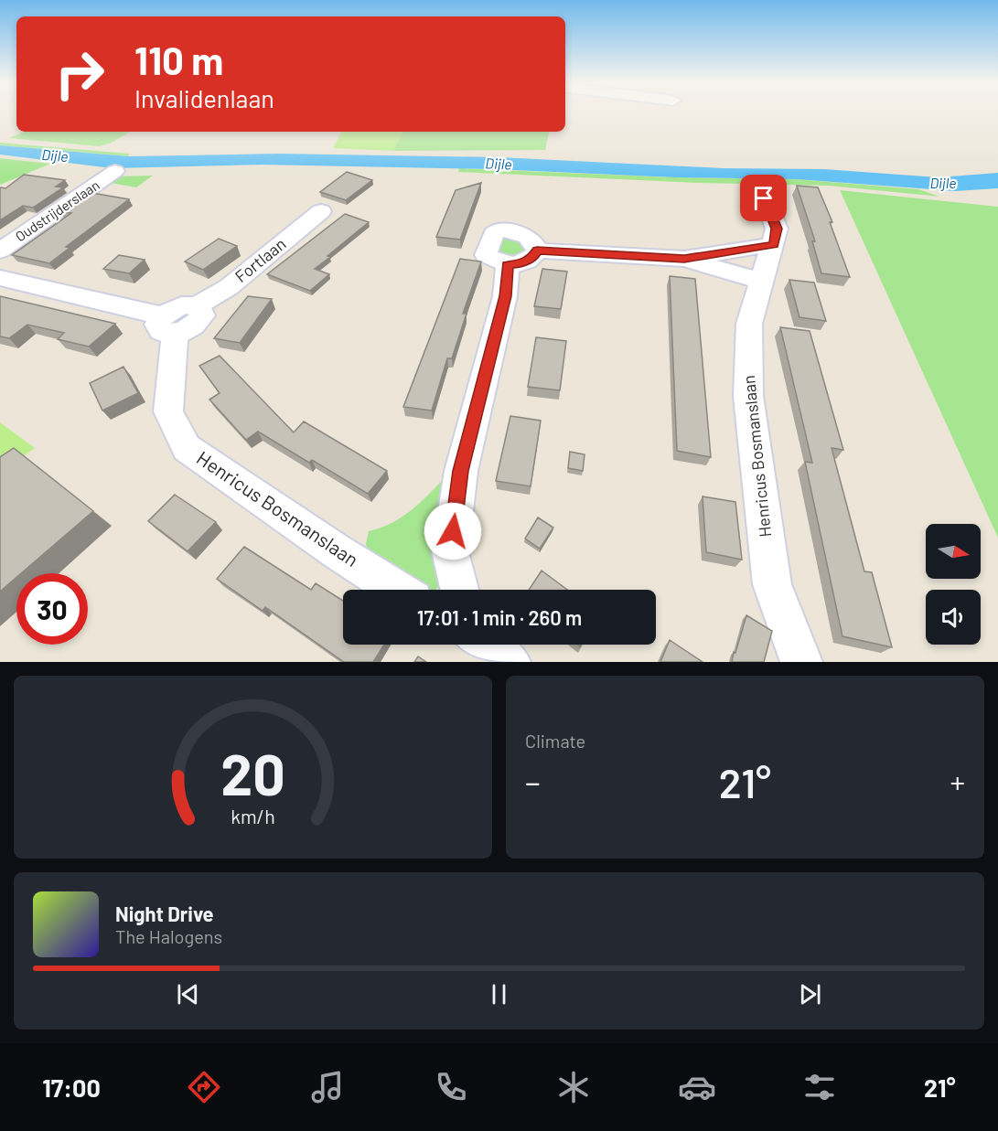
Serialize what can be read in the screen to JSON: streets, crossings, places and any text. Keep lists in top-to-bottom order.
{
  "streets": {
    "street": ["Oudstrijderslaan", "Fortlaan", "Henricus Bosmanslaan"]
  },
  "crossings": [
    ["Fortlaan", "Henricus Bosmanslaan"]
  ],
  "water": ["Dijle"],
  "north": "right",
  "page": {
    "turn": ["110 m", "Invalidenlaan"],
    "limit": "30",
    "trip": "17:01 · 1 min · 260 m",
    "tile": "Climate",
    "heat": ["−", "21°", "+"],
    "song": ["Night Drive", "The Halogens"],
    "tabs": ["17:00", "21°"],
    "gauge": ["20", "km/h"]
  }
}
